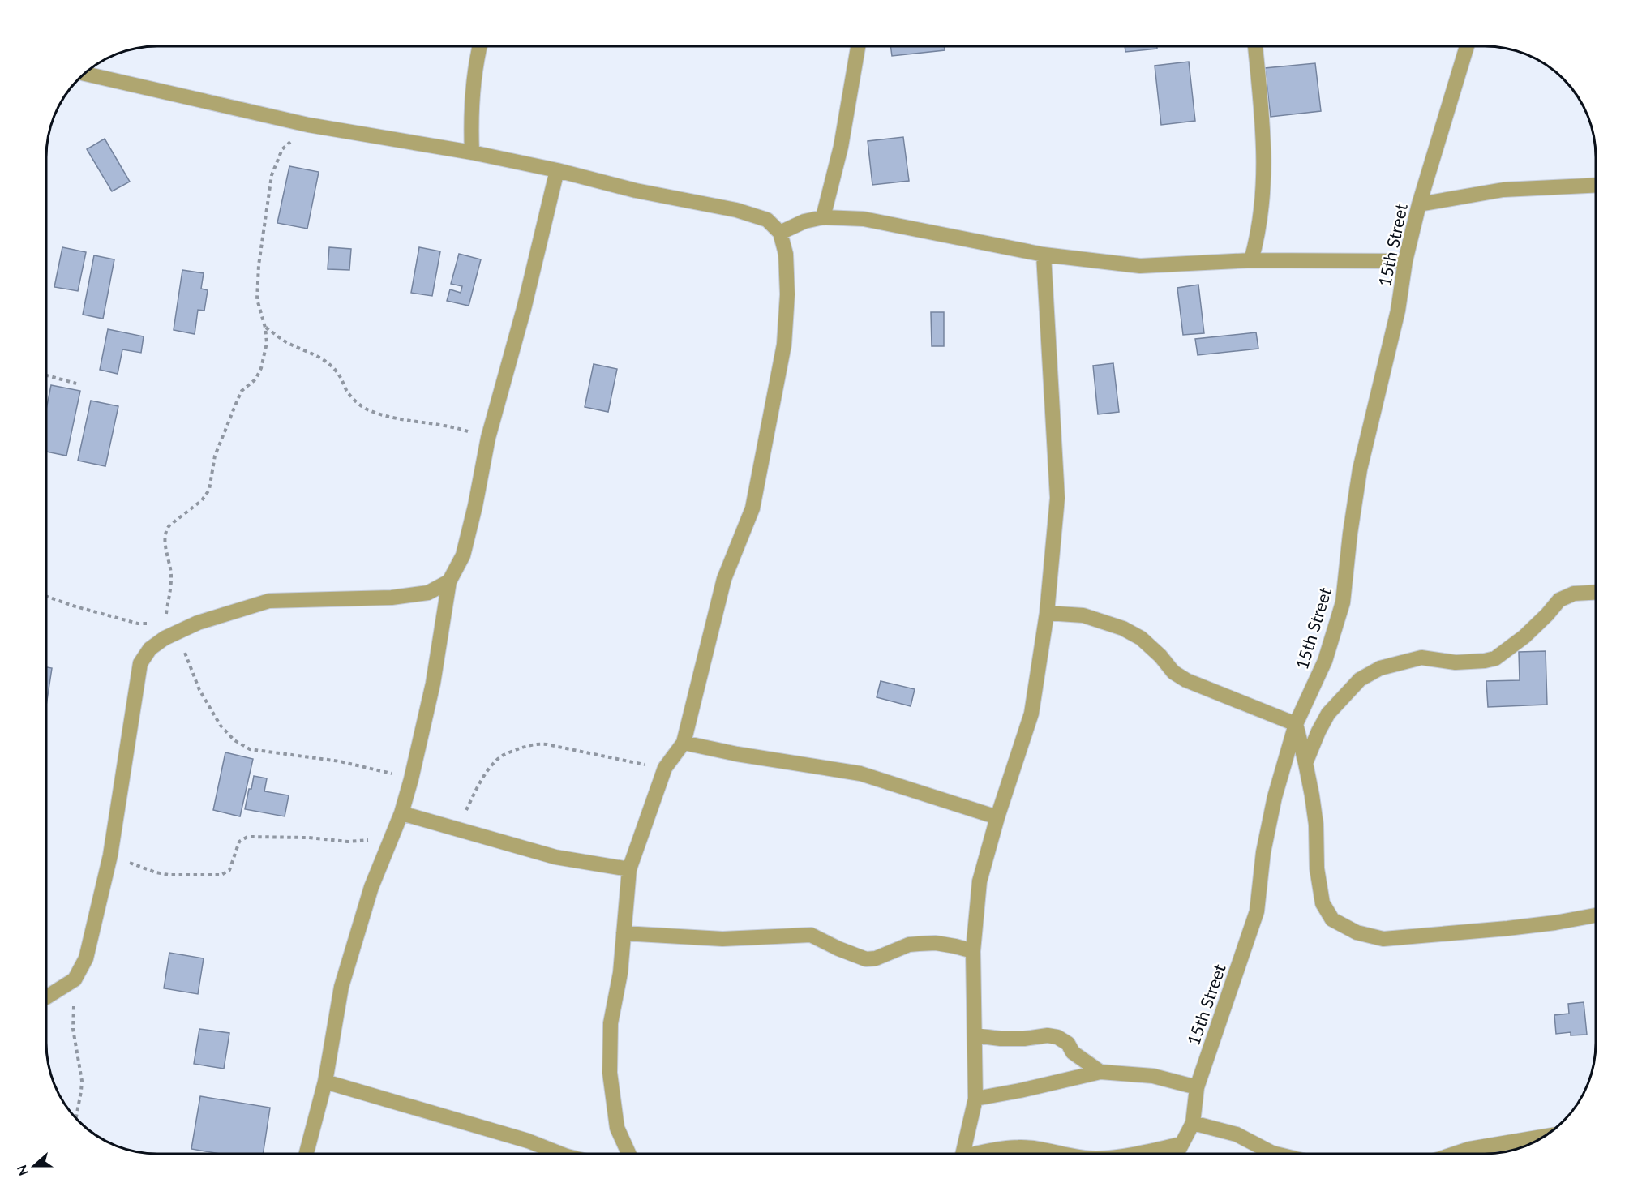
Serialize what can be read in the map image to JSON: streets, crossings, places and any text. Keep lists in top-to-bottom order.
{
  "streets": {
    "street": ["15th Street"]
  },
  "north": "left"
}
